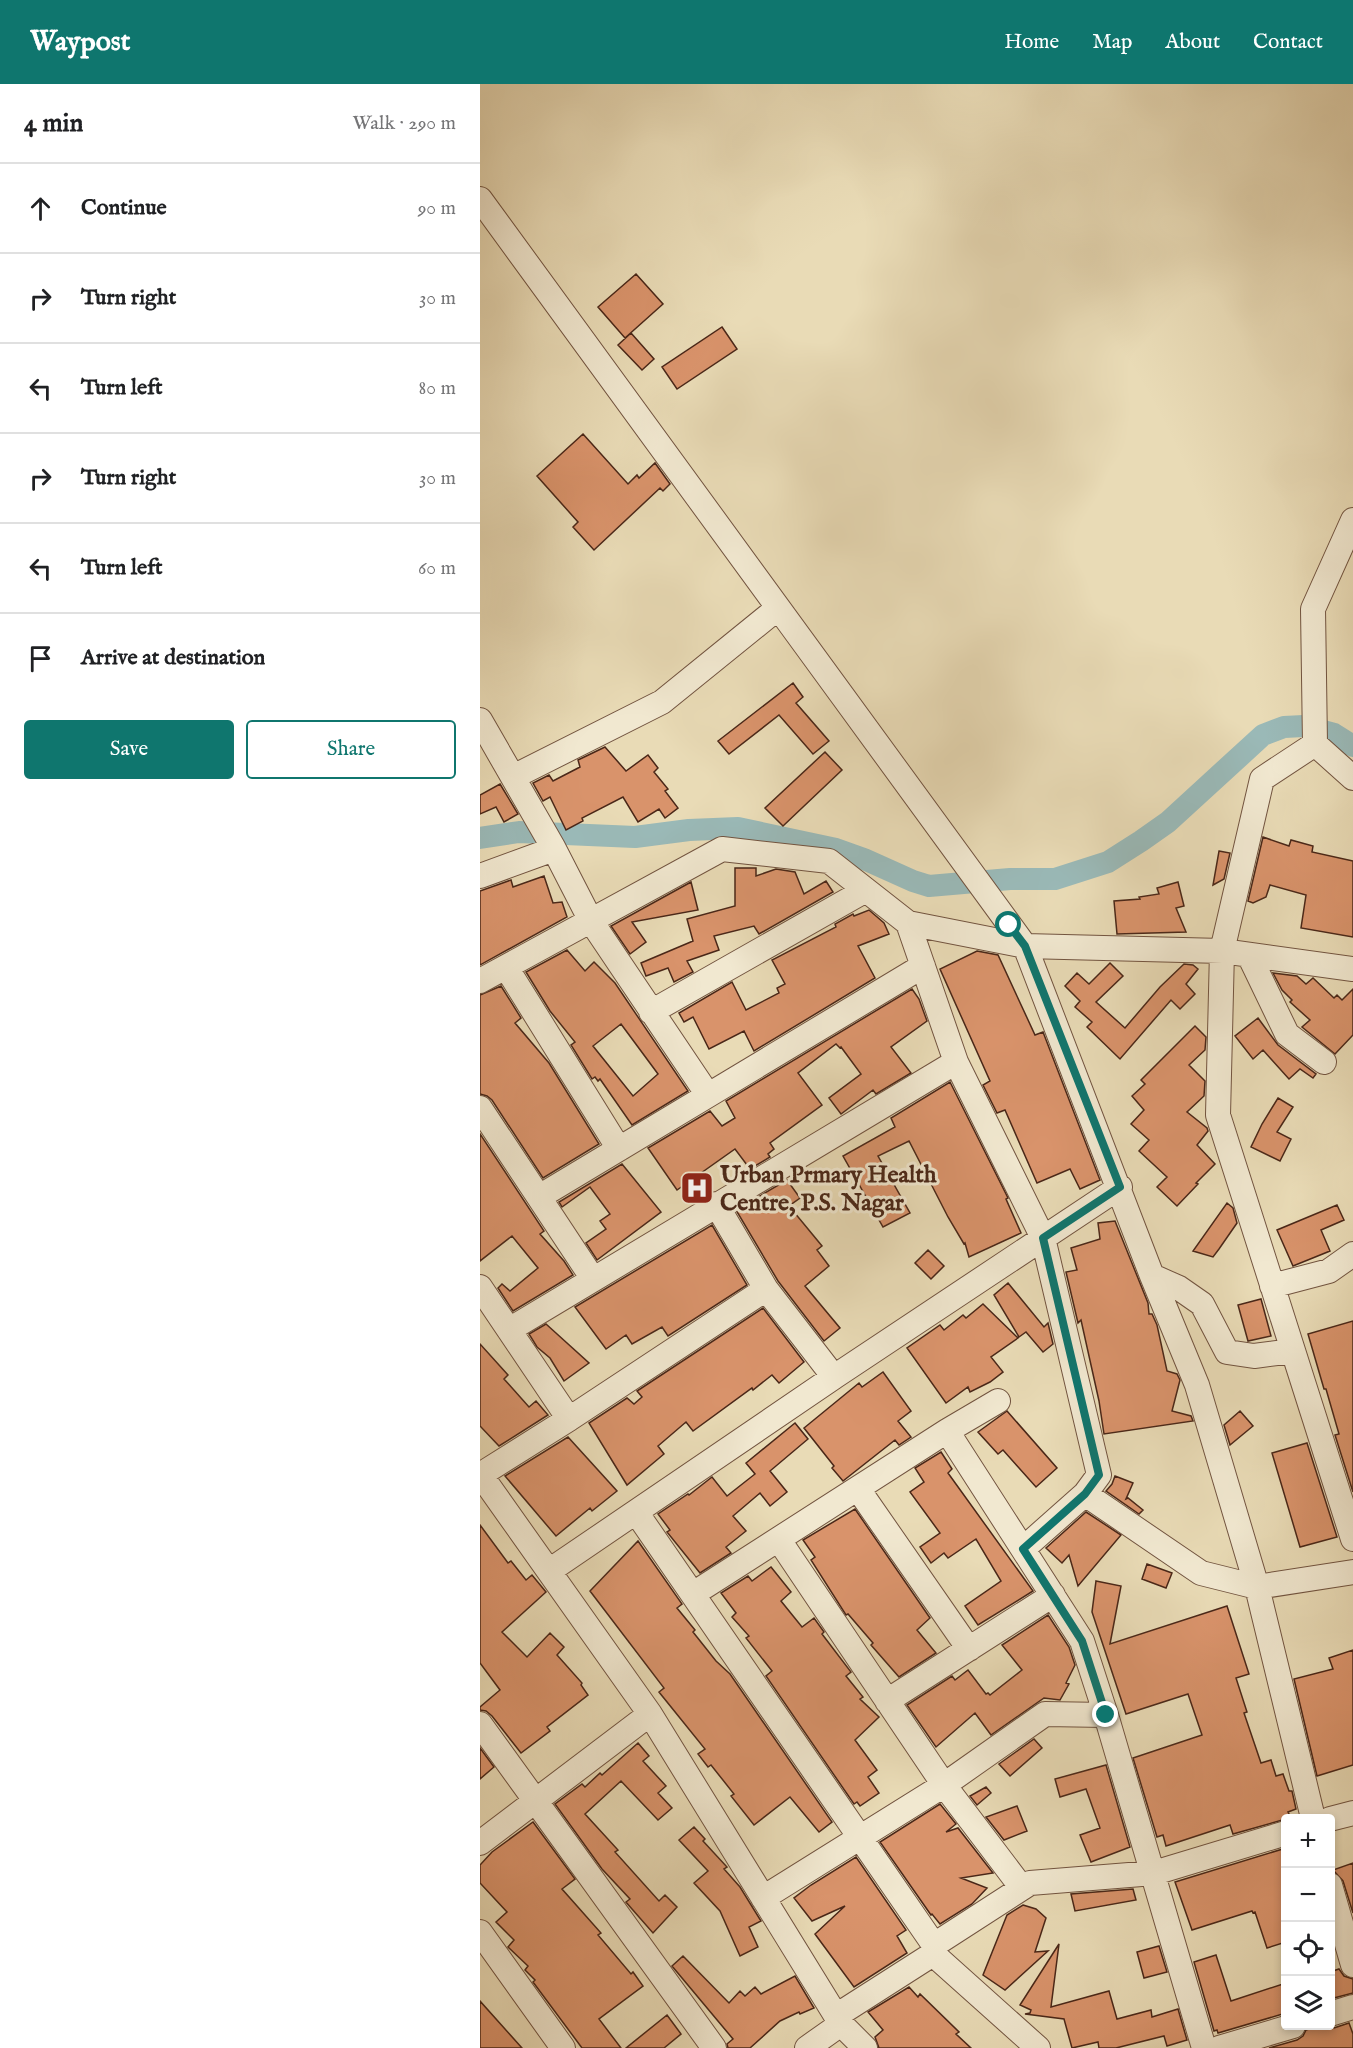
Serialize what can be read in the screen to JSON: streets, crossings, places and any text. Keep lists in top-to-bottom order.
{
  "places": {
    "hospital": ["Urban Prmary Health Centre, P.S. Nagar"]
  },
  "page": {
    "header": "Waypost",
    "nav": [
      "Home",
      "Map",
      "About",
      "Contact"
    ],
    "heading": ["4 min", "Walk · 290 m"],
    "list": [
      ["Continue", "90 m"],
      ["Turn right", "30 m"],
      ["Turn left", "80 m"],
      ["Turn right", "30 m"],
      ["Turn left", "60 m"],
      "Arrive at destination"
    ],
    "buttons": ["Save", "Share"],
    "map_buttons": ["+", "−"]
  }
}
